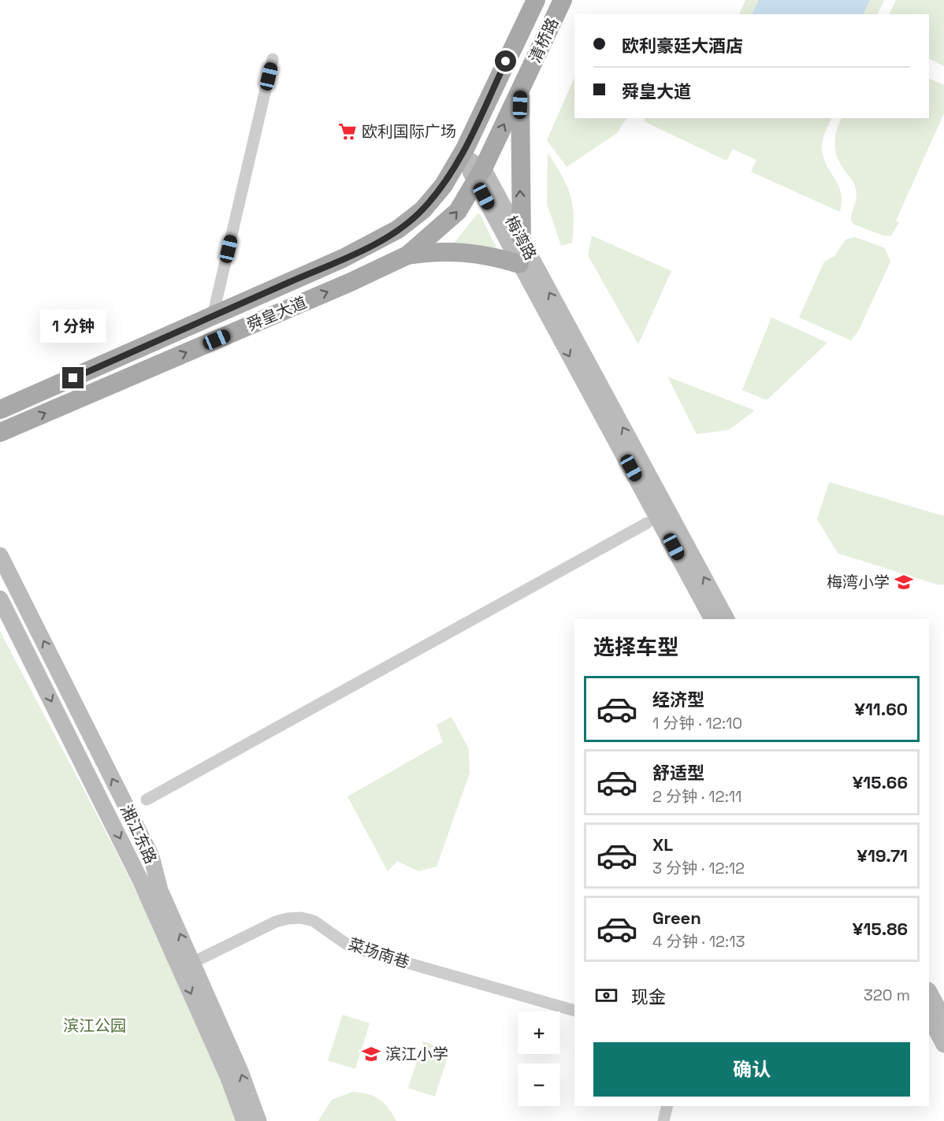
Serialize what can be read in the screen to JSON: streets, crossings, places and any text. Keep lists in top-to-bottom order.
{
  "streets": {
    "main road": [
      "清桥路",
      "梅湾路",
      "舜皇大道",
      "湘江东路"
    ],
    "street": ["菜场南巷"]
  },
  "crossings": [
    ["清桥路", "梅湾路"],
    ["清桥路", "舜皇大道"],
    ["梅湾路", "舜皇大道"],
    ["湘江东路", "菜场南巷"]
  ],
  "parks": ["滨江公园"],
  "places": {
    "supermarket": ["欧利国际广场"],
    "school or university": ["梅湾小学", "滨江小学"]
  },
  "page": {
    "banner": ["欧利豪廷大酒店", "舜皇大道"],
    "bubble": "1 分钟",
    "heading": "选择车型",
    "list": [
      {
        "name": "经济型",
        "note": "1 分钟 · 12:10",
        "value": "¥11.60"
      },
      {
        "name": "舒适型",
        "note": "2 分钟 · 12:11",
        "value": "¥15.66"
      },
      {
        "name": "XL",
        "note": "3 分钟 · 12:12",
        "value": "¥19.71"
      },
      {
        "name": "Green",
        "note": "4 分钟 · 12:13",
        "value": "¥15.86"
      }
    ],
    "pay": ["现金", "320 m"],
    "map_buttons": ["+", "−"],
    "buttons": "确认"
  }
}
